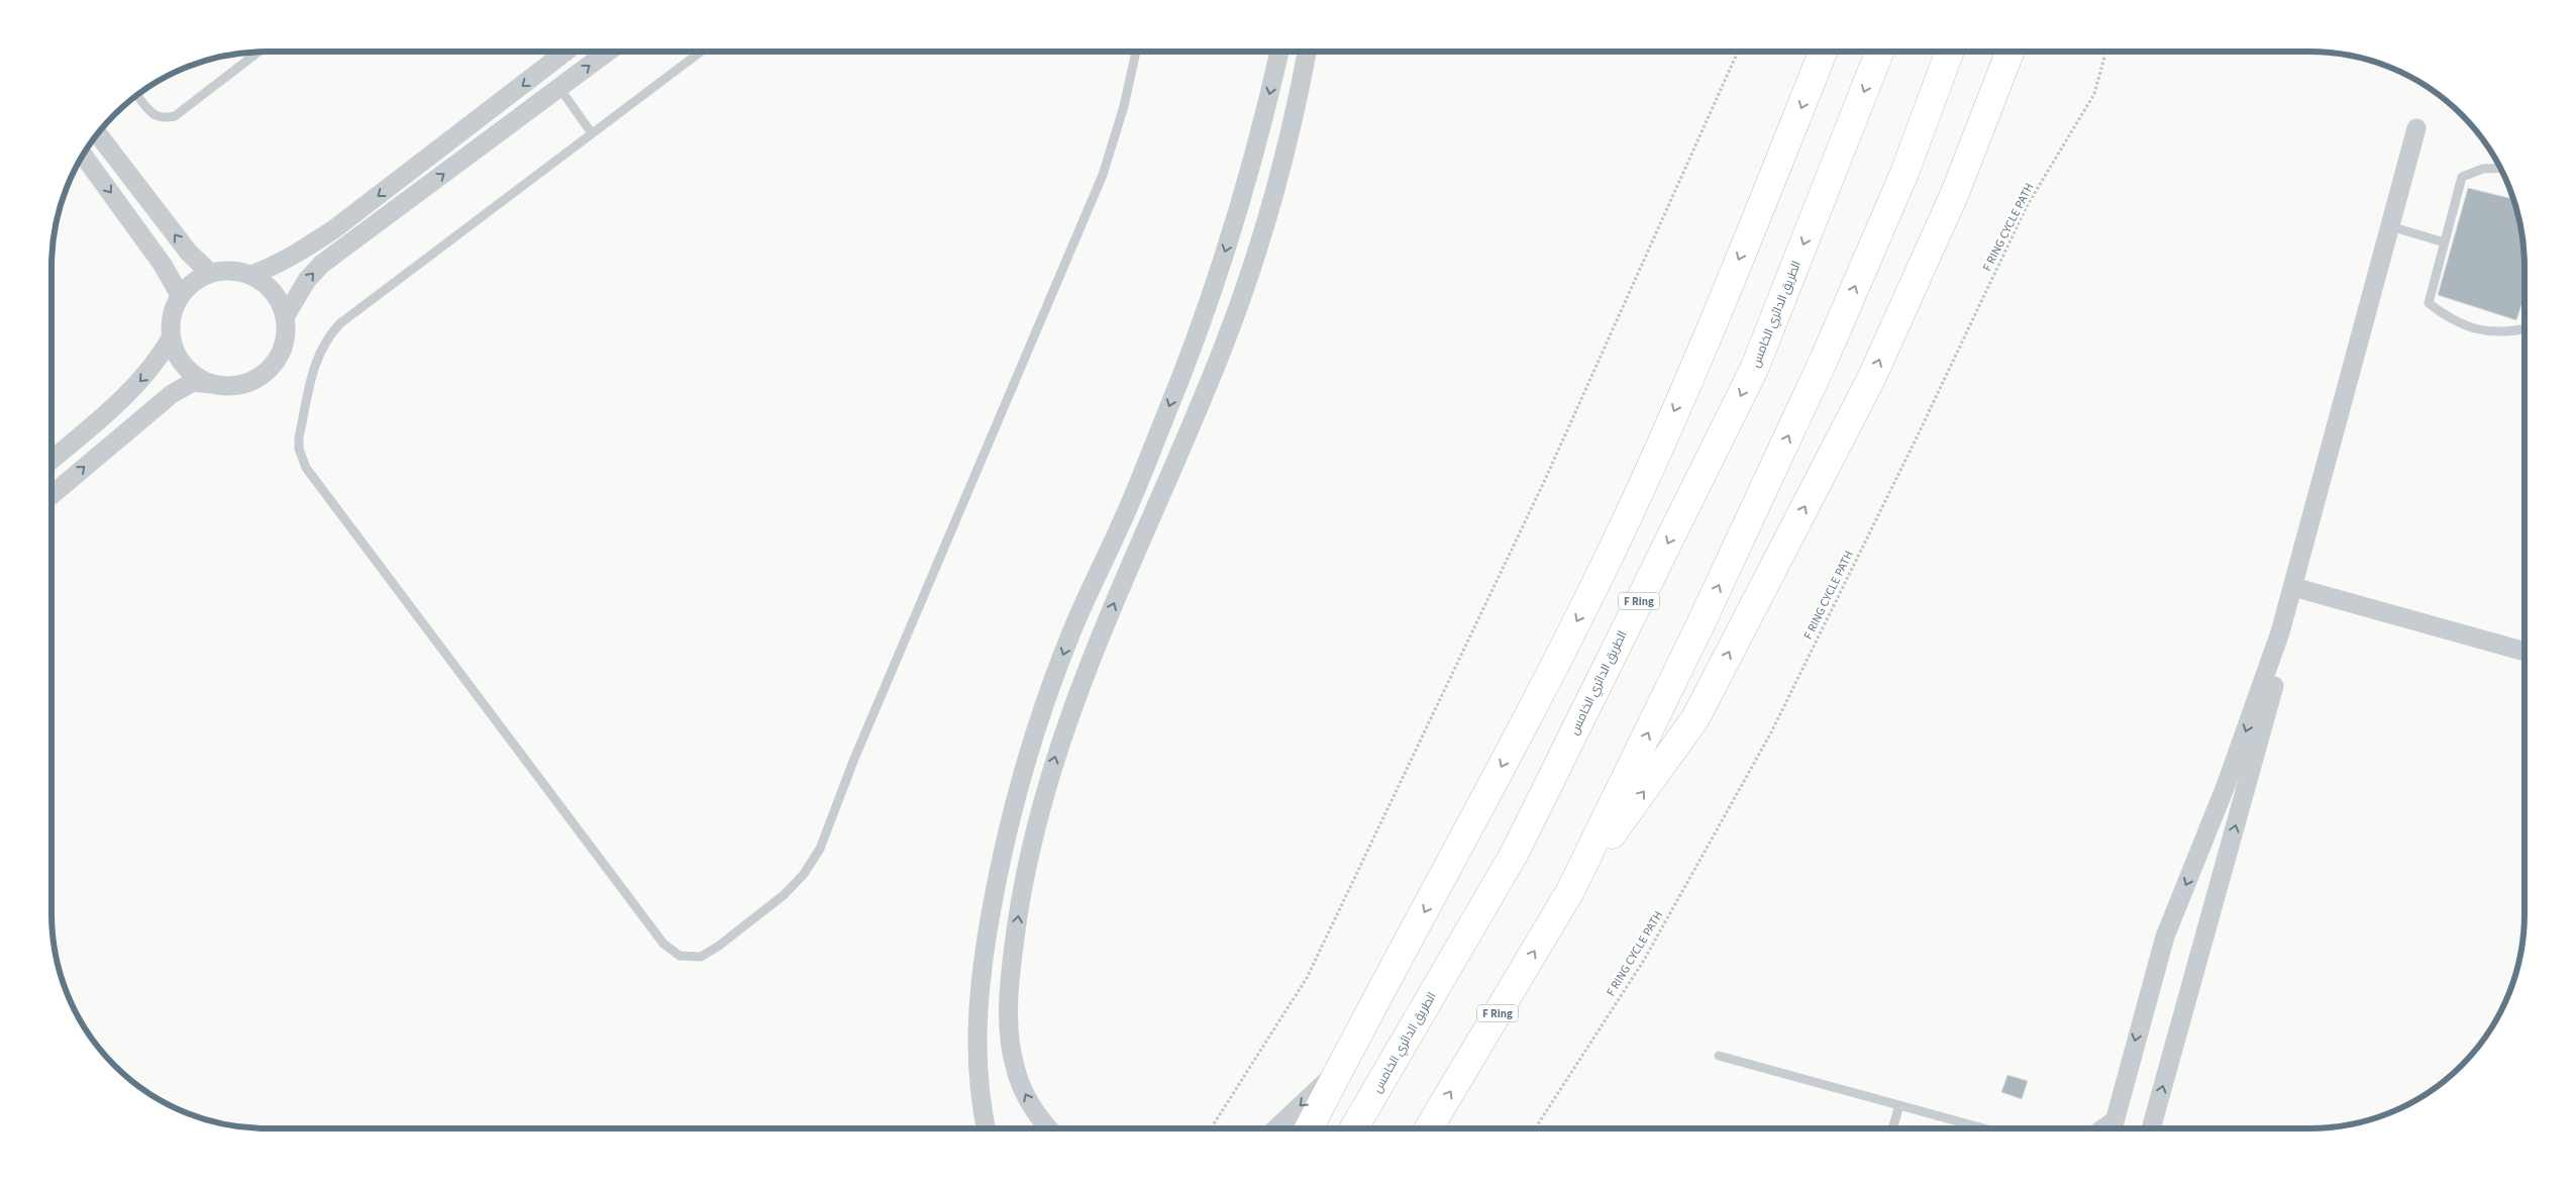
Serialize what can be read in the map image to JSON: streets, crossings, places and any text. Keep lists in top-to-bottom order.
{
  "streets": {
    "highway": ["الطريق الدائري الخامس", "F Ring"],
    "path": ["F RING CYCLE PATH"]
  }
}
